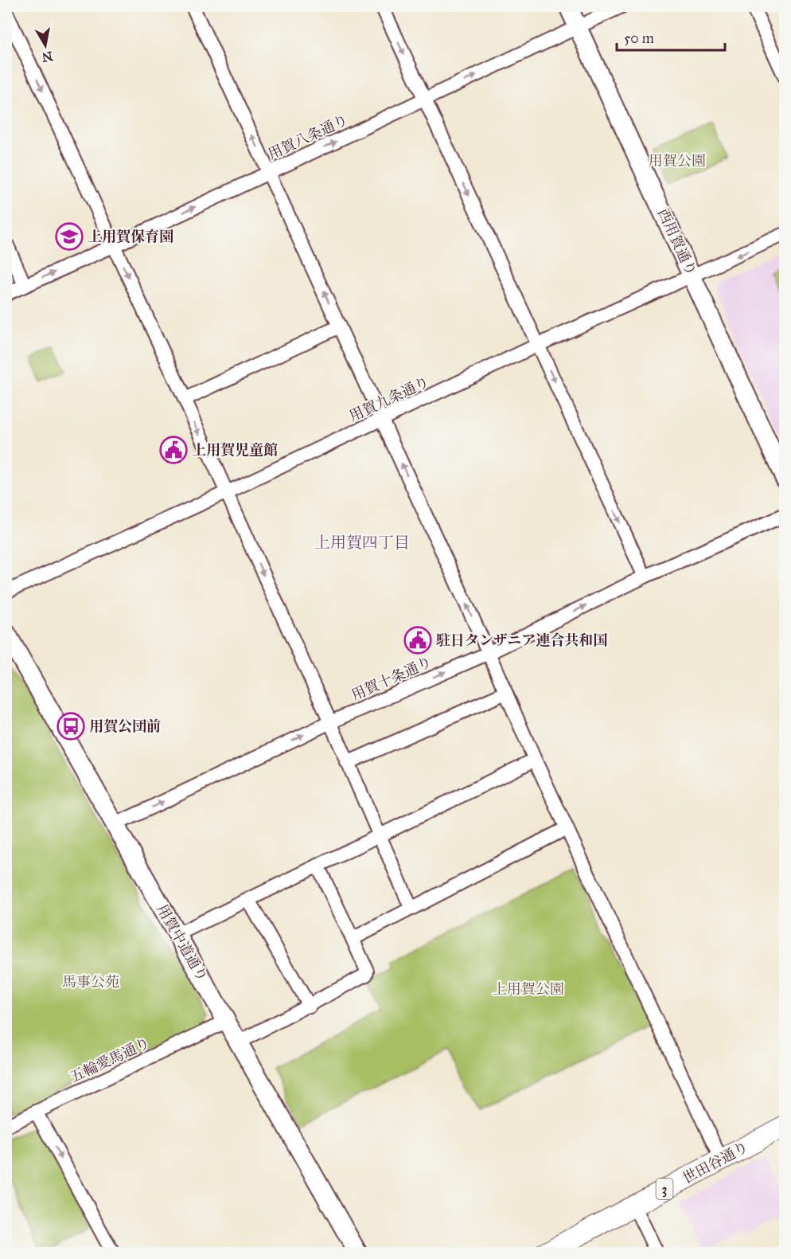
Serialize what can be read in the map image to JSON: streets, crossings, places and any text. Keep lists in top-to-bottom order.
{
  "streets": {
    "main road": ["世田谷通り", "3"],
    "street": [
      "用賀八条通り",
      "西用賀通り",
      "用賀九条通り",
      "用賀十条通り",
      "用賀中道通り",
      "五輪愛馬通り"
    ]
  },
  "crossings": [
    ["用賀八条通り", "西用賀通り"],
    ["西用賀通り", "用賀九条通り"],
    ["用賀十条通り", "用賀中道通り"],
    ["用賀中道通り", "五輪愛馬通り"]
  ],
  "one_way": ["用賀八条通り"],
  "districts": ["上用賀四丁目"],
  "parks": ["用賀公園", "馬事公苑", "上用賀公園"],
  "places": {
    "school or university": ["上用賀保育園"],
    "public building": ["上用賀児童館", "駐日タンザニア連合共和国"],
    "bus stop": ["用賀公団前"]
  },
  "scale_bar": "50 m",
  "north": "bottom"
}
